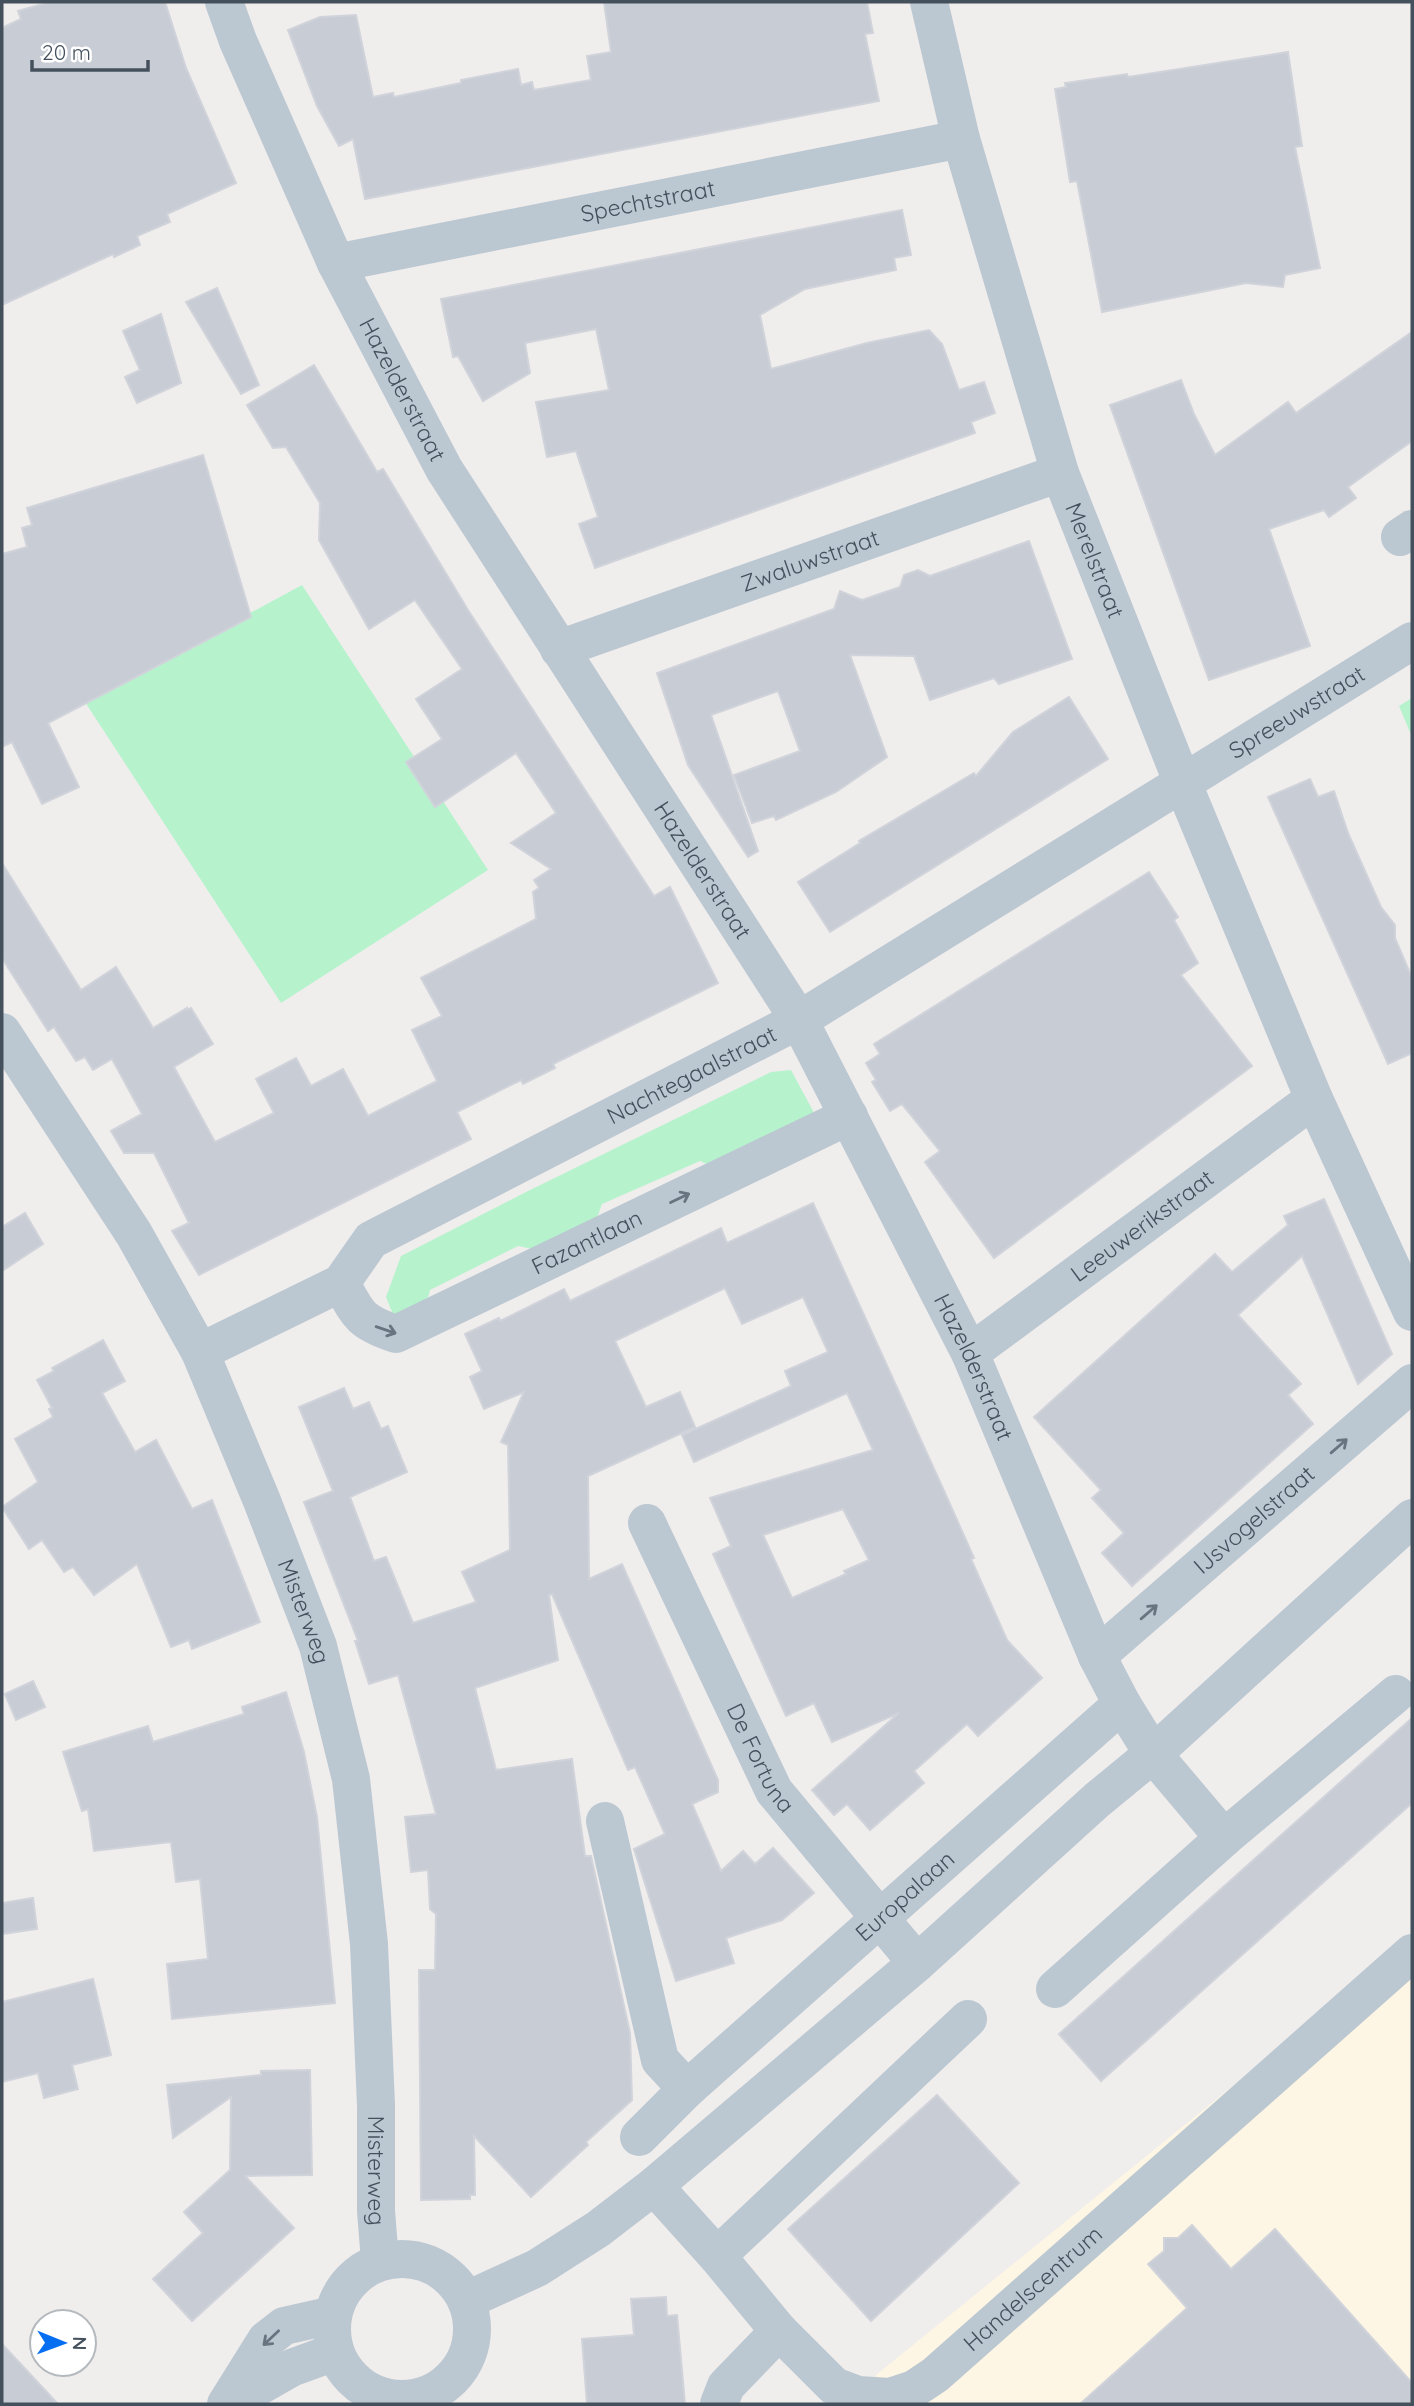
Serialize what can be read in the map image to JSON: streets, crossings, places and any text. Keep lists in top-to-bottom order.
{
  "streets": {
    "street": [
      "Spechtstraat",
      "Hazelderstraat",
      "Merelstraat",
      "Zwaluwstraat",
      "Spreeuwstraat",
      "Nachtegaalstraat",
      "Leeuwerikstraat",
      "Fazantlaan",
      "IJsvogelstraat",
      "Misterweg",
      "De Fortuna",
      "Europalaan",
      "Handelscentrum"
    ]
  },
  "crossings": [
    ["Spechtstraat", "Hazelderstraat"],
    ["Spechtstraat", "Merelstraat"],
    ["Hazelderstraat", "Zwaluwstraat"],
    ["Hazelderstraat", "Nachtegaalstraat"],
    ["Hazelderstraat", "Leeuwerikstraat"],
    ["Hazelderstraat", "Fazantlaan"],
    ["Hazelderstraat", "IJsvogelstraat"],
    ["Hazelderstraat", "Europalaan"],
    ["Merelstraat", "Zwaluwstraat"],
    ["Merelstraat", "Spreeuwstraat"],
    ["Merelstraat", "Nachtegaalstraat"],
    ["Merelstraat", "Leeuwerikstraat"],
    ["Spreeuwstraat", "Nachtegaalstraat"],
    ["Nachtegaalstraat", "Fazantlaan"],
    ["Nachtegaalstraat", "Misterweg"],
    ["De Fortuna", "Europalaan"]
  ],
  "one_way": ["Fazantlaan"],
  "scale_bar": "20 m",
  "north": "right"
}
